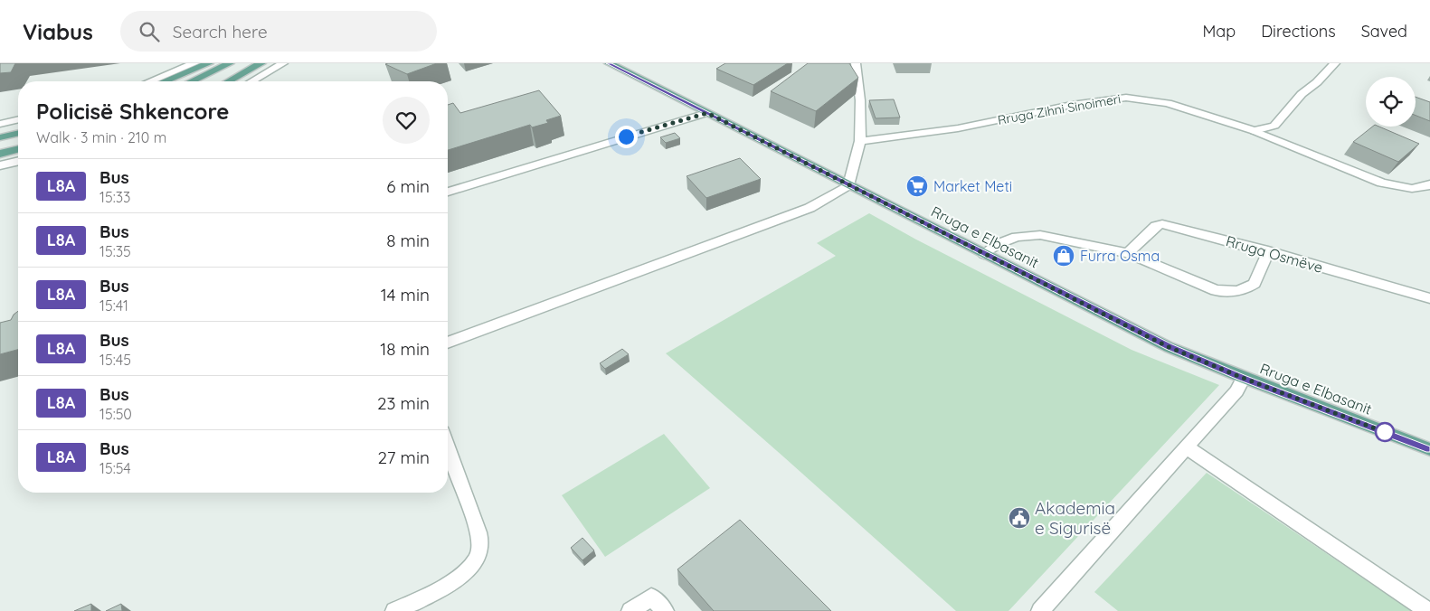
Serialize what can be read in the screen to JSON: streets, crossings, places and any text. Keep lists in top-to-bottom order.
{
  "streets": {
    "main road": ["Rruga e Elbasanit"],
    "street": ["Rruga Zihni Sinoimeri", "Rruga Osmëve"]
  },
  "places": {
    "supermarket": ["Market Meti"],
    "shop": ["Furra Osma"],
    "public building": ["Akademia e Sigurisë"]
  },
  "lines": ["bus line L8A"],
  "page": {
    "header": "Viabus",
    "search": "Search here",
    "nav": ["Map", "Directions", "Saved"],
    "heading": ["Policisë Shkencore", "Walk · 3 min · 210 m"],
    "list": [
      {
        "mark": "L8A",
        "name": "Bus",
        "note": "15:33",
        "value": "6 min"
      },
      {
        "mark": "L8A",
        "name": "Bus",
        "note": "15:35",
        "value": "8 min"
      },
      {
        "mark": "L8A",
        "name": "Bus",
        "note": "15:41",
        "value": "14 min"
      },
      {
        "mark": "L8A",
        "name": "Bus",
        "note": "15:45",
        "value": "18 min"
      },
      {
        "mark": "L8A",
        "name": "Bus",
        "note": "15:50",
        "value": "23 min"
      },
      {
        "mark": "L8A",
        "name": "Bus",
        "note": "15:54",
        "value": "27 min"
      }
    ]
  }
}
